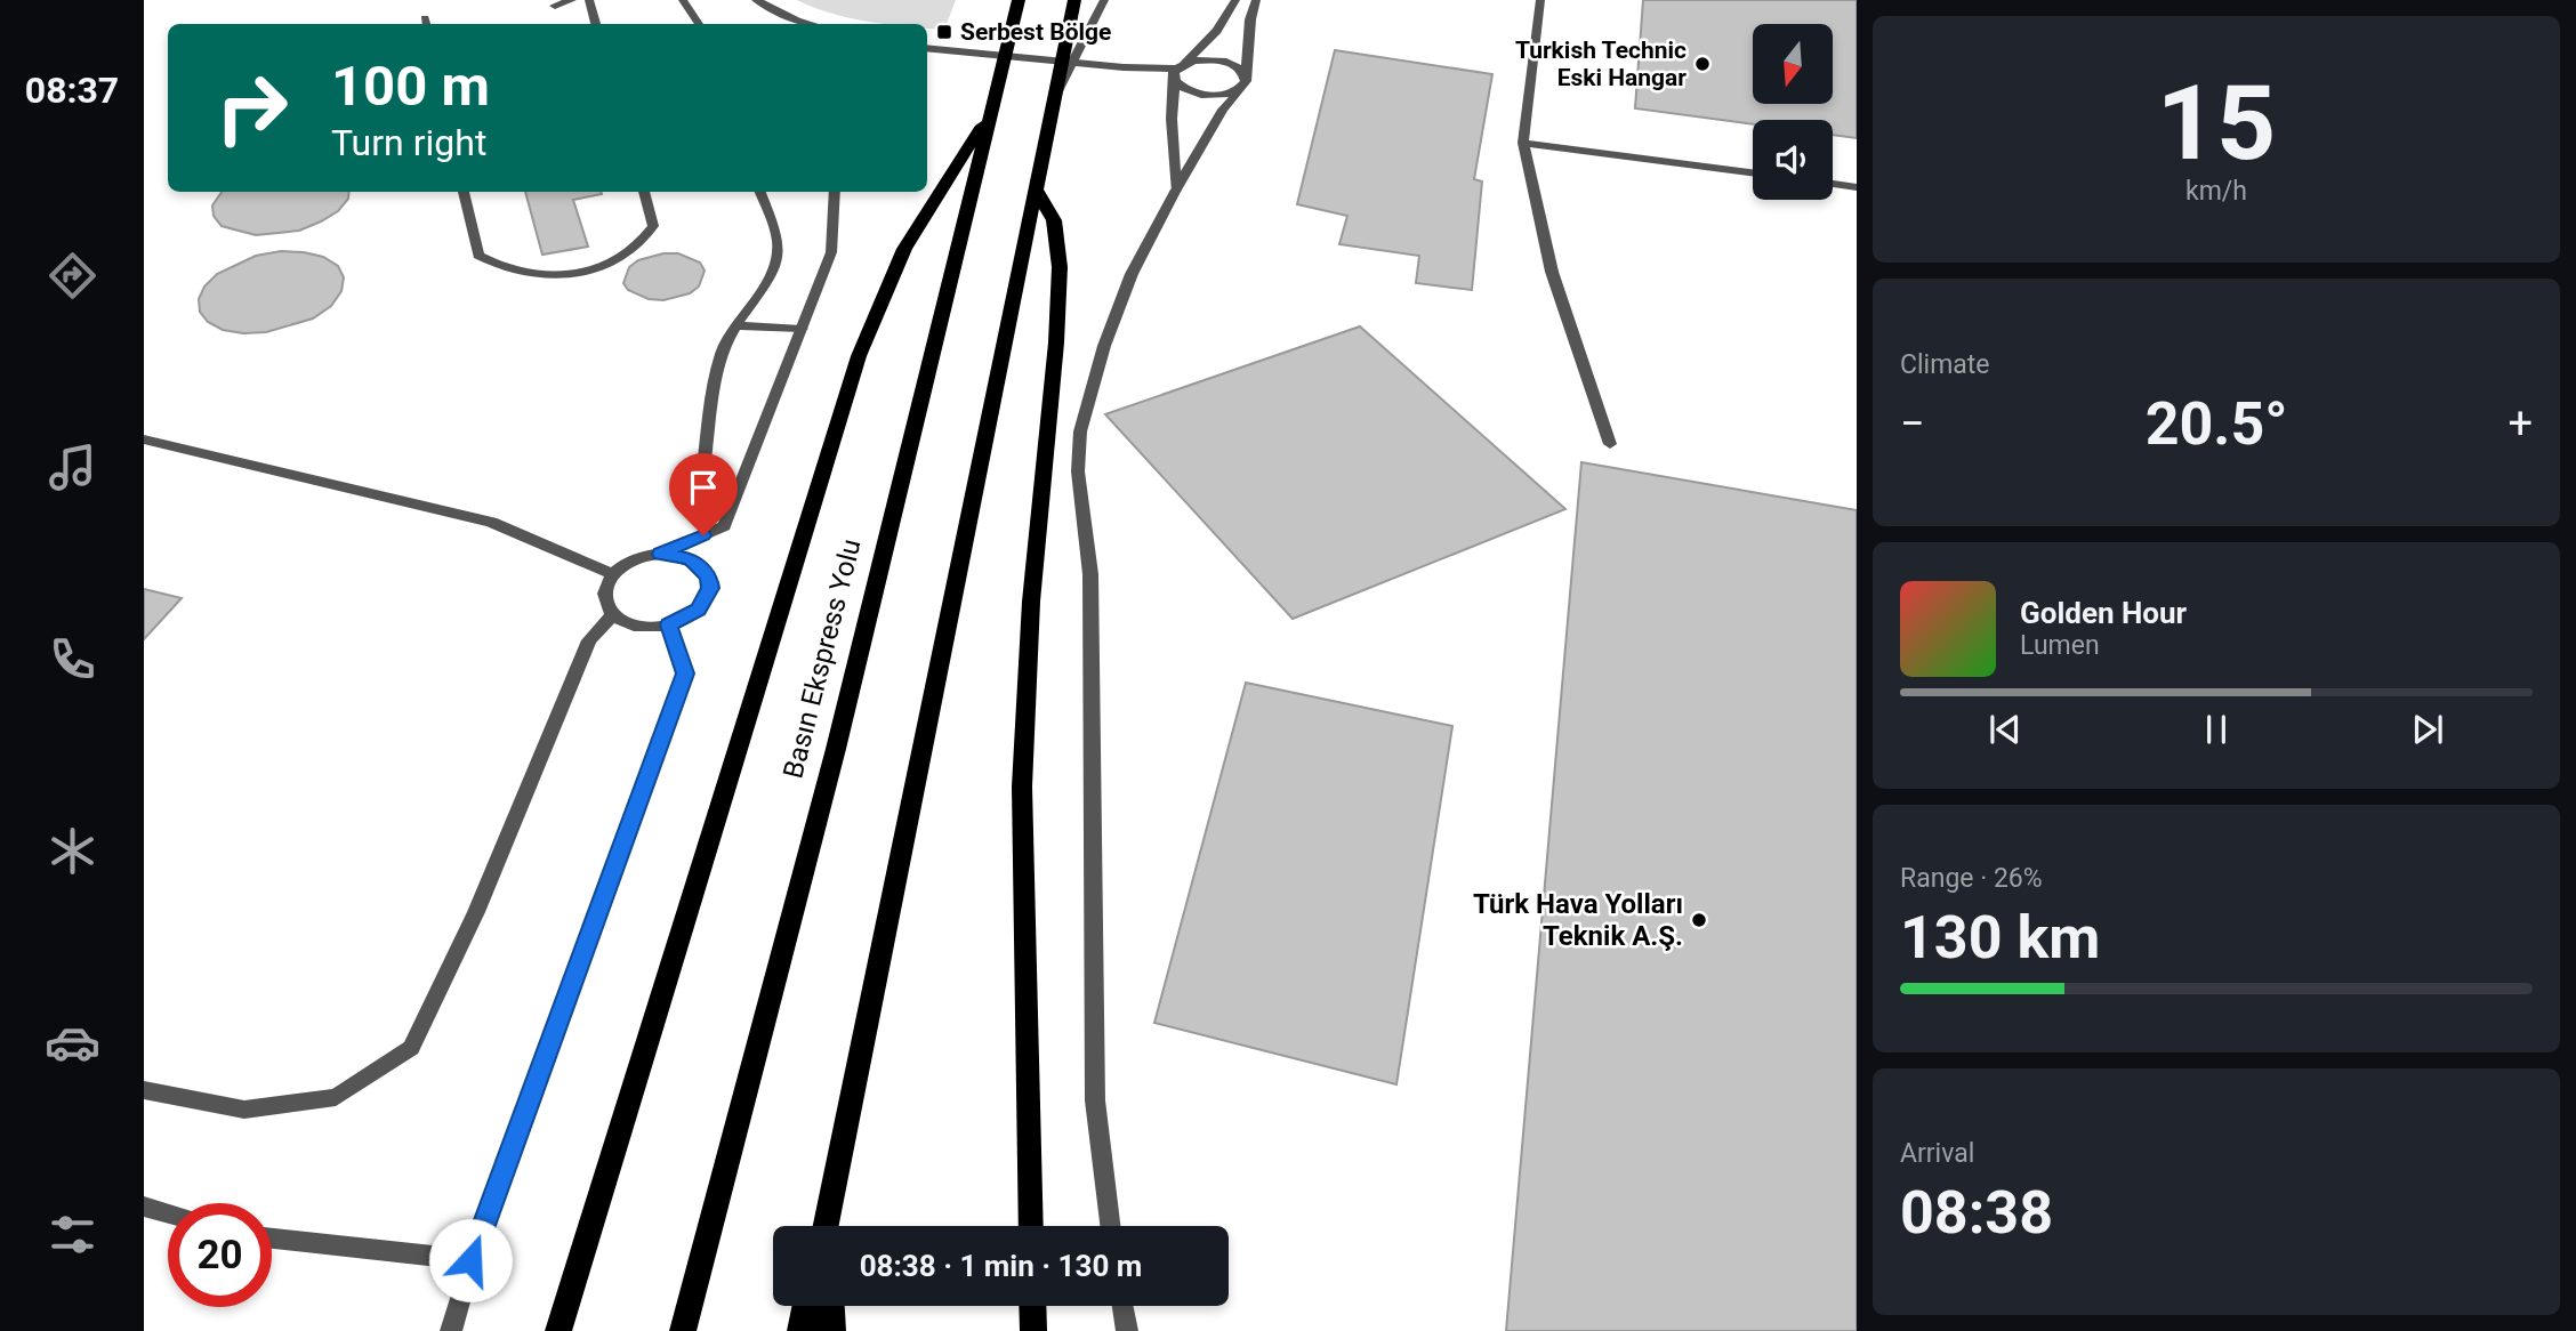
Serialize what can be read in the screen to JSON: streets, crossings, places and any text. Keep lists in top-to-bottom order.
{
  "streets": {
    "main road": ["Basın Ekspress Yolu"]
  },
  "places": {
    "transit": ["Serbest Bölge"],
    "other": ["Turkish Technic Eski Hangar", "Türk Hava Yolları Teknik A.Ş."]
  },
  "north": "bottom",
  "page": {
    "tabs": "08:37",
    "tile": [
      ["15", "km/h"],
      "Climate",
      ["Range · 26%", "130 km"],
      ["Arrival", "08:38"]
    ],
    "turn": ["100 m", "Turn right"],
    "heat": ["−", "20.5°", "+"],
    "song": ["Golden Hour", "Lumen"],
    "limit": "20",
    "trip": "08:38 · 1 min · 130 m"
  }
}
